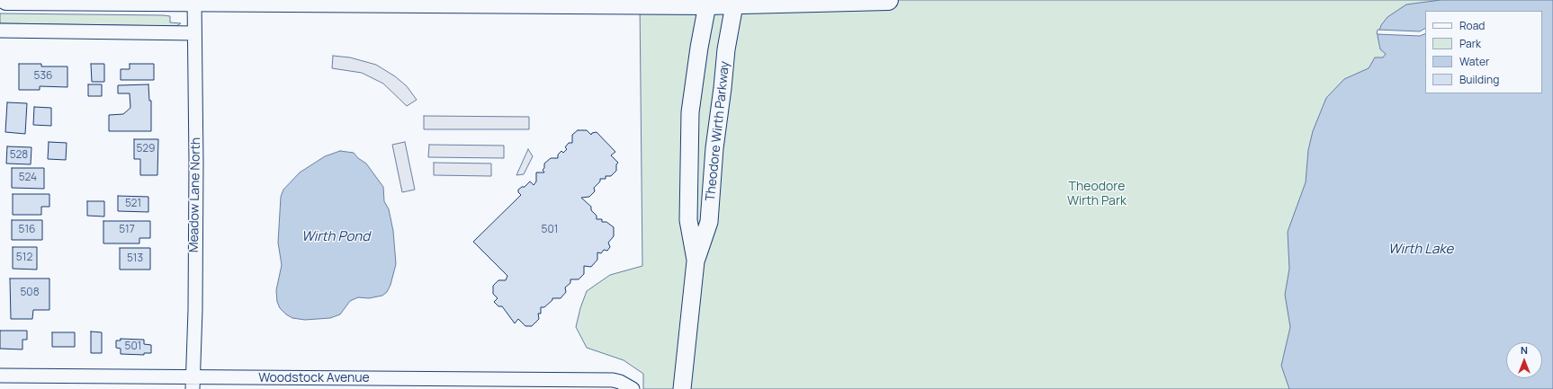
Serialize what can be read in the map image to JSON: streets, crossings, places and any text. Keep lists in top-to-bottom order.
{
  "streets": {
    "street": ["Theodore Wirth Parkway", "Meadow Lane North", "Woodstock Avenue"]
  },
  "crossings": [
    ["Meadow Lane North", "Woodstock Avenue"]
  ],
  "water": ["Wirth Pond", "Wirth Lake"],
  "parks": ["Theodore Wirth Park"],
  "house_numbers": [
    "536",
    "529",
    "528",
    "524",
    "521",
    "516",
    "517",
    "501",
    "512",
    "513",
    "508",
    "501"
  ],
  "legend": [
    "Road",
    "Park",
    "Water",
    "Building"
  ],
  "north": "top"
}
